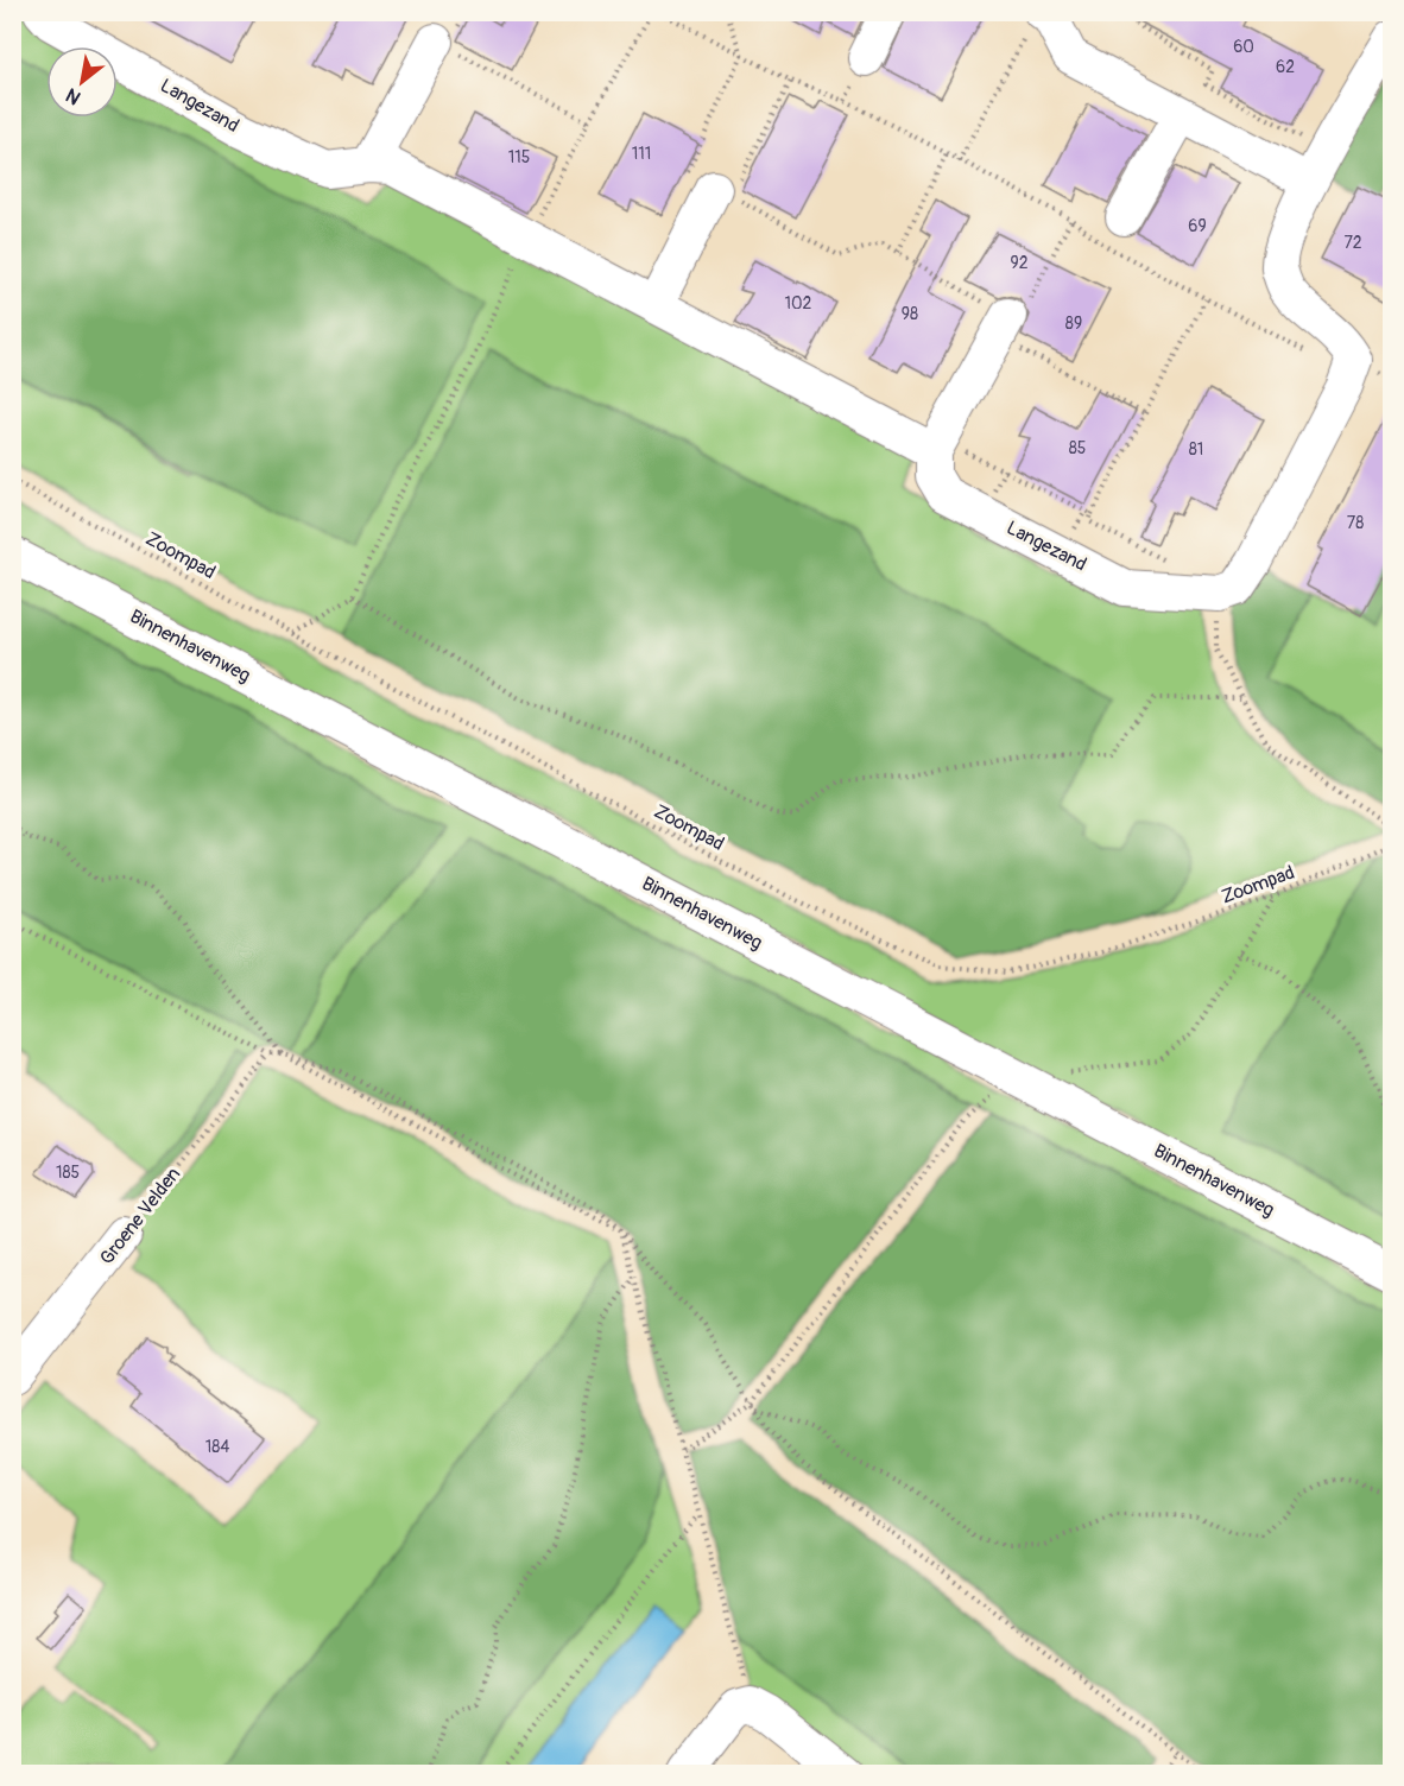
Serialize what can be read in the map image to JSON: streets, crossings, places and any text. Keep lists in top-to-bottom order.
{
  "streets": {
    "street": ["Langezand", "Binnenhavenweg", "Groene Velden"],
    "path": ["Zoompad"]
  },
  "house_numbers": [
    "60",
    "62",
    "111",
    "115",
    "69",
    "72",
    "92",
    "102",
    "98",
    "89",
    "85",
    "81",
    "78",
    "185",
    "184"
  ],
  "north": "bottom left"
}
